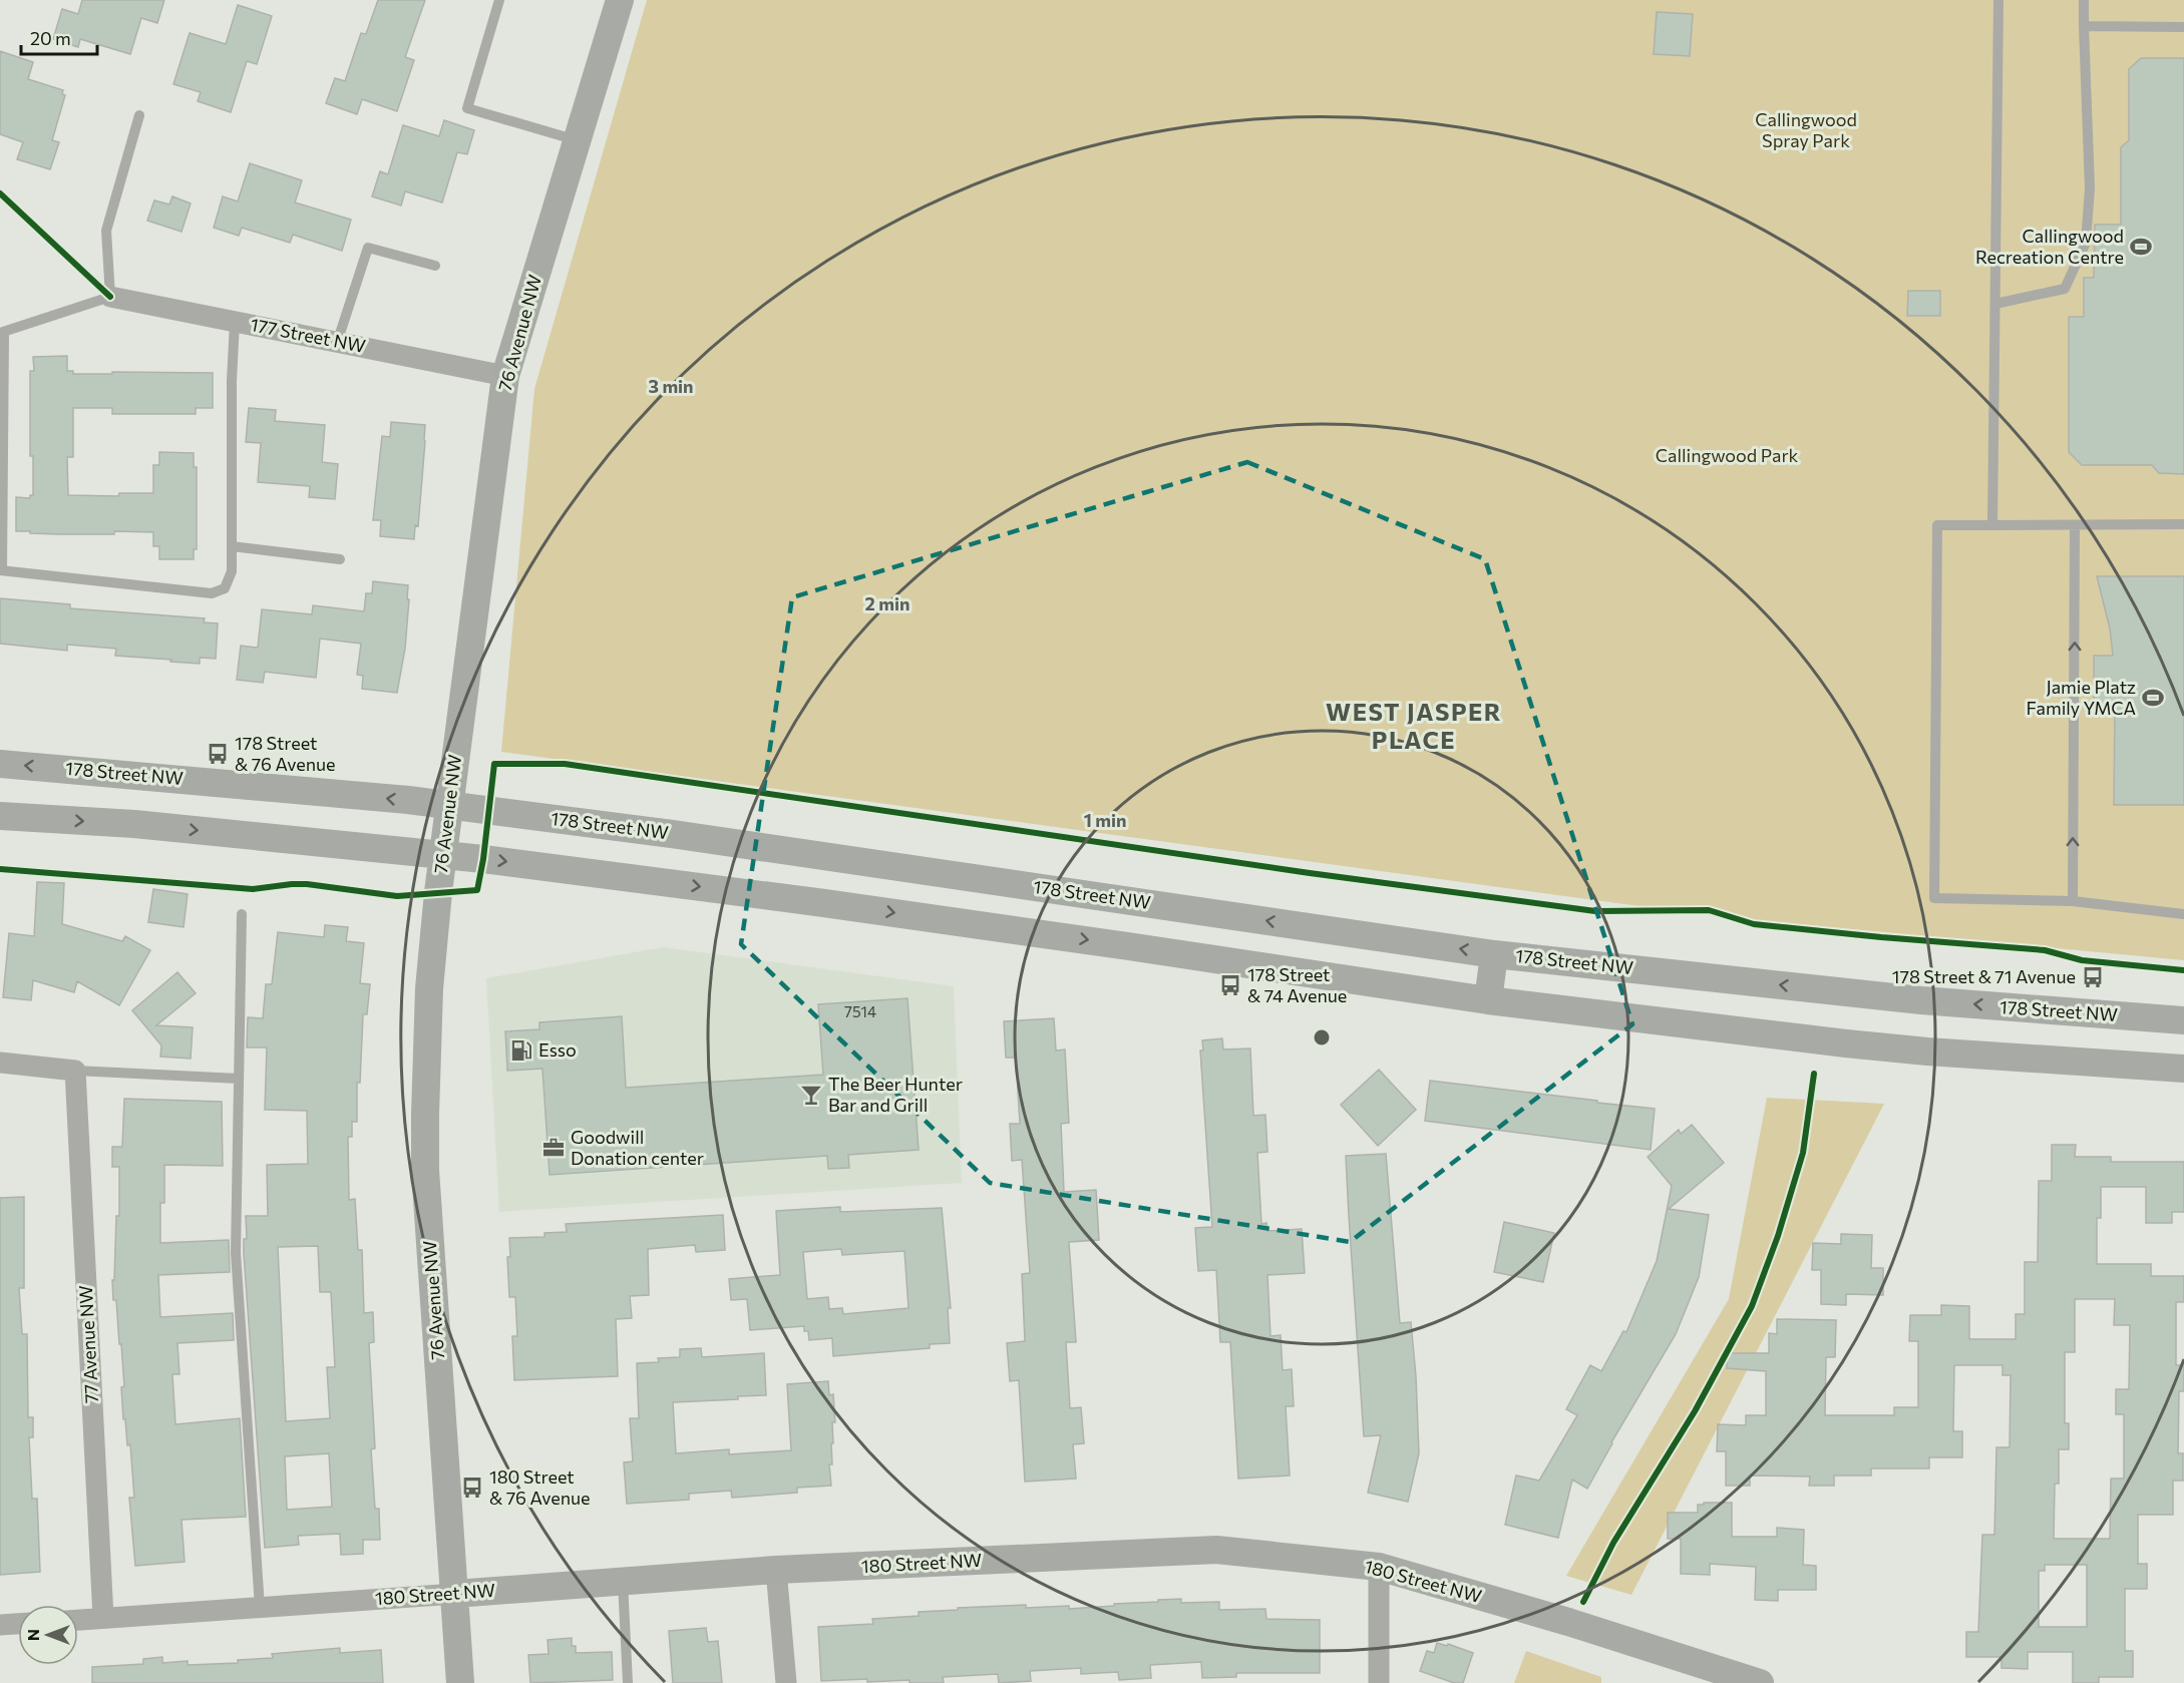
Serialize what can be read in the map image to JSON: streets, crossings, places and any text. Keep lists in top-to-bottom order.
{
  "streets": {
    "main road": ["76 Avenue NW", "178 Street NW", "180 Street NW"],
    "street": ["177 Street NW", "77 Avenue NW"]
  },
  "crossings": [
    ["76 Avenue NW", "177 Street NW"],
    ["76 Avenue NW", "178 Street NW"],
    ["76 Avenue NW", "180 Street NW"],
    ["77 Avenue NW", "180 Street NW"]
  ],
  "districts": ["WEST JASPER PLACE"],
  "parks": ["Callingwood Spray Park", "Callingwood Park"],
  "places": {
    "sports": ["Callingwood Recreation Centre", "Jamie Platz Family YMCA"],
    "bus stop": [
      "178 Street & 76 Avenue",
      "178 Street & 71 Avenue",
      "178 Street & 74 Avenue",
      "180 Street & 76 Avenue"
    ],
    "fuel station": ["Esso"],
    "bar": ["The Beer Hunter Bar and Grill"],
    "office": ["Goodwill Donation center"]
  },
  "house_numbers": ["7514"],
  "scale_bar": "20 m",
  "north": "left",
  "rings": ["3 min", "2 min", "1 min"]
}
